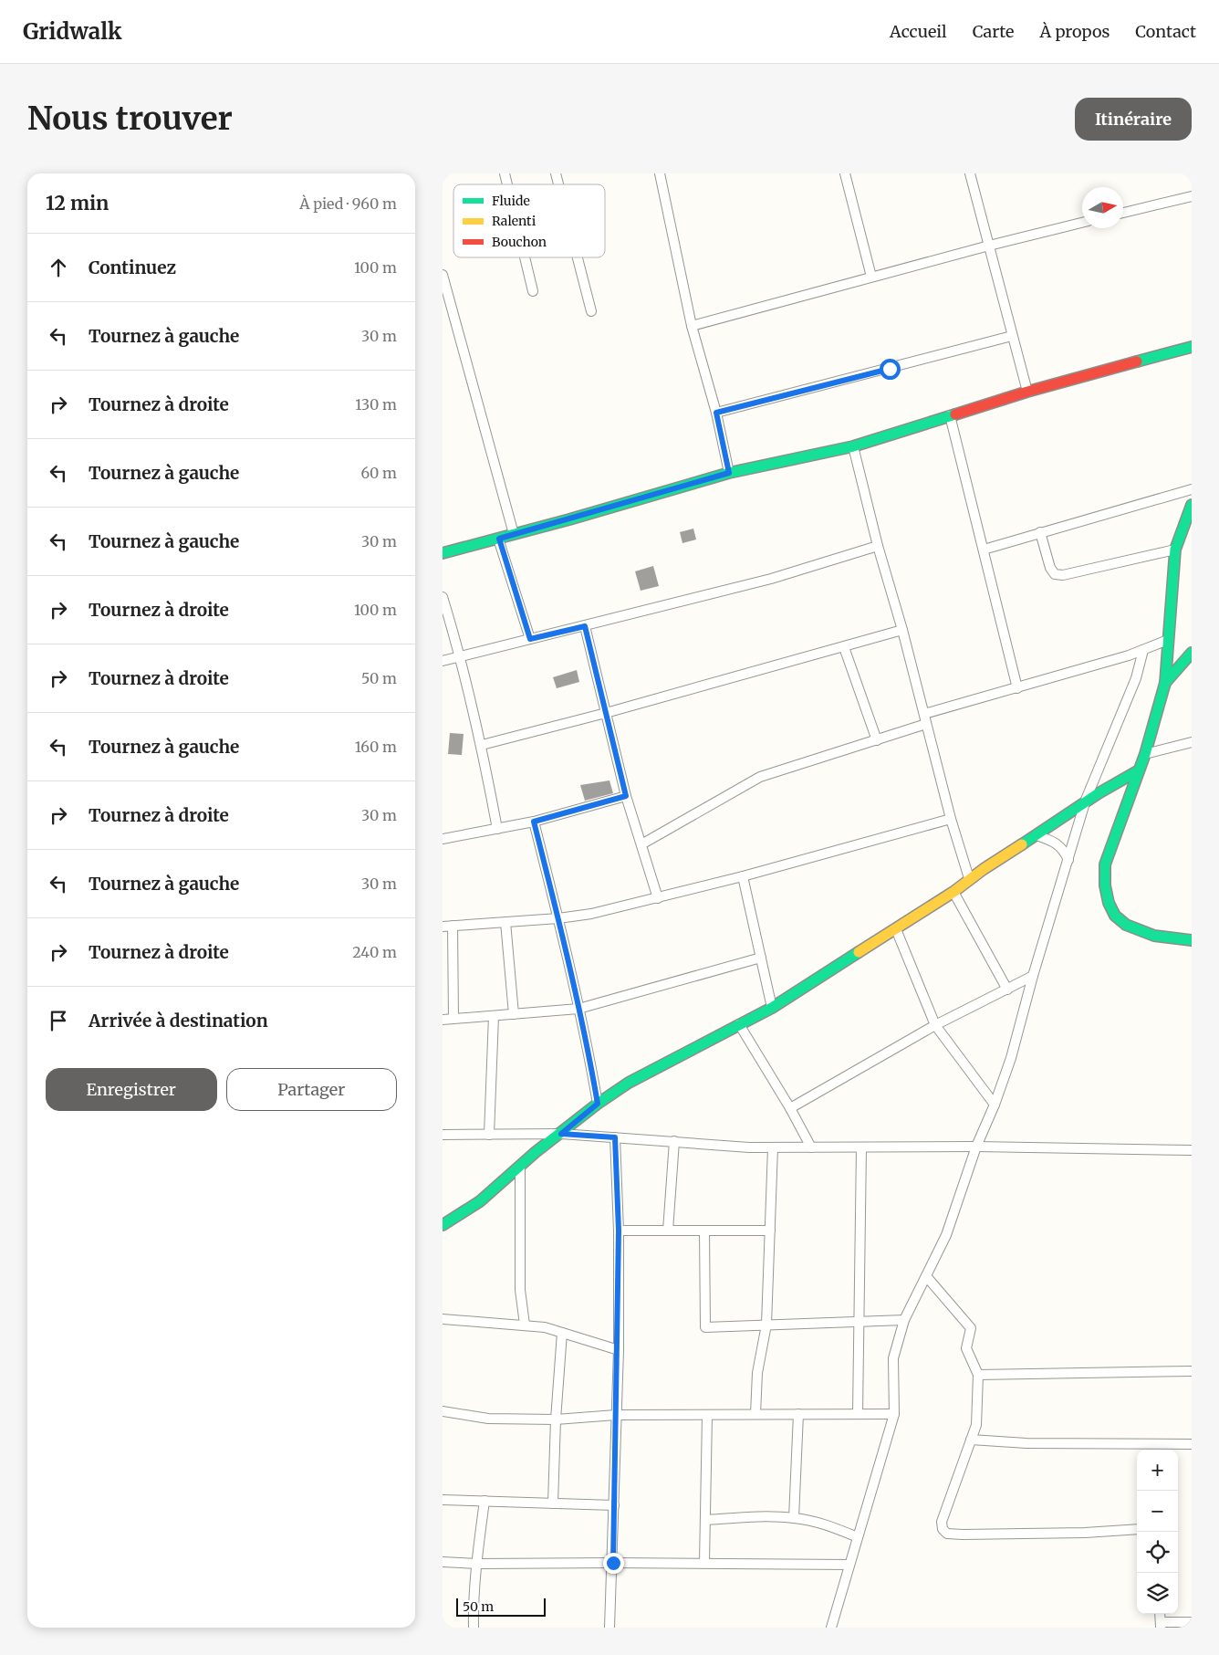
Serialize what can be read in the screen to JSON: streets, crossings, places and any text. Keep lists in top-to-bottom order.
{
  "legend": ["Fluide", "Ralenti", "Bouchon"],
  "scale_bar": "50 m",
  "north": "right",
  "page": {
    "header": "Gridwalk",
    "nav": [
      "Accueil",
      "Carte",
      "À propos",
      "Contact"
    ],
    "buttons": [
      "Itinéraire",
      ["Enregistrer", "Partager"]
    ],
    "title": "Nous trouver",
    "heading": ["12 min", "À pied · 960 m"],
    "list": [
      ["Continuez", "100 m"],
      ["Tournez à gauche", "30 m"],
      ["Tournez à droite", "130 m"],
      ["Tournez à gauche", "60 m"],
      ["Tournez à gauche", "30 m"],
      ["Tournez à droite", "100 m"],
      ["Tournez à droite", "50 m"],
      ["Tournez à gauche", "160 m"],
      ["Tournez à droite", "30 m"],
      ["Tournez à gauche", "30 m"],
      ["Tournez à droite", "240 m"],
      "Arrivée à destination"
    ],
    "map_buttons": ["+", "−"],
    "scale": "50 m"
  }
}
